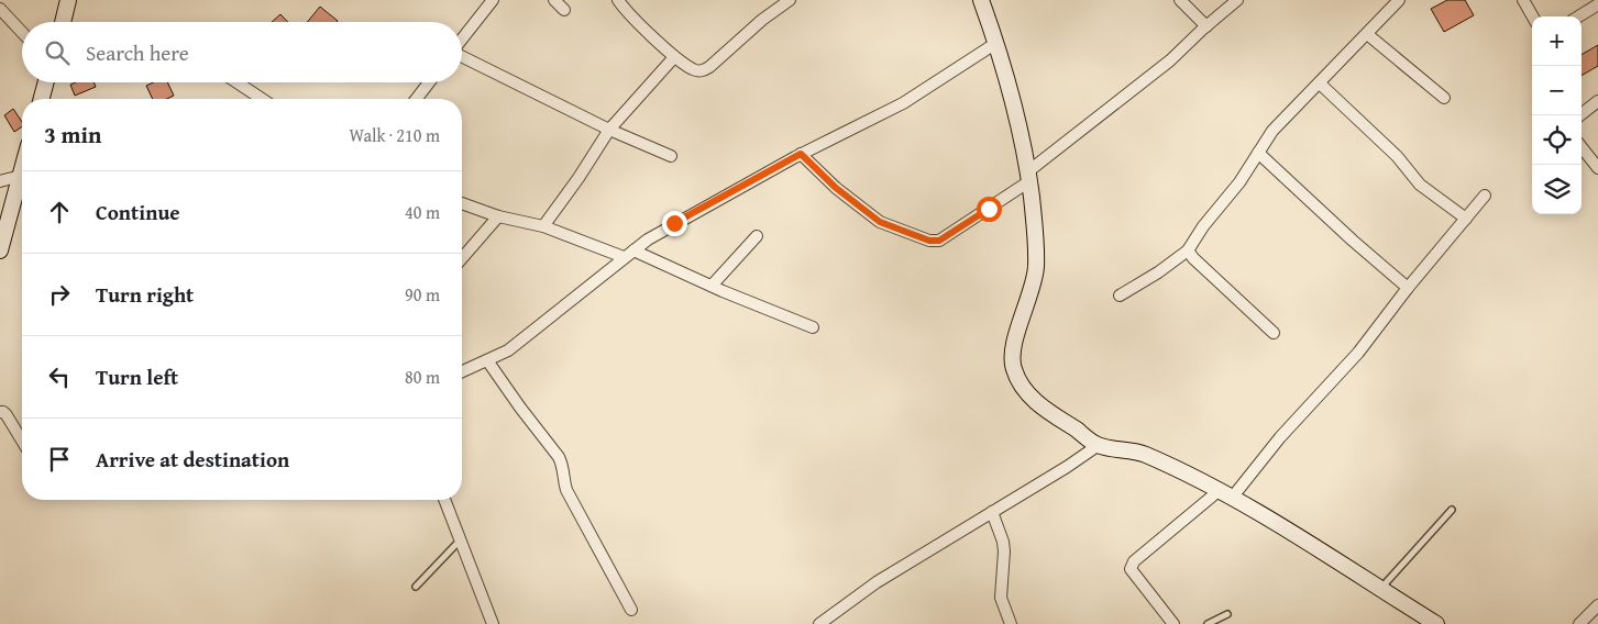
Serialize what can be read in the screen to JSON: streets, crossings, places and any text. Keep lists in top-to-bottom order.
{
  "page": {
    "map_buttons": ["+", "−"],
    "search": "Search here",
    "heading": ["3 min", "Walk · 210 m"],
    "list": [
      ["Continue", "40 m"],
      ["Turn right", "90 m"],
      ["Turn left", "80 m"],
      "Arrive at destination"
    ]
  }
}
